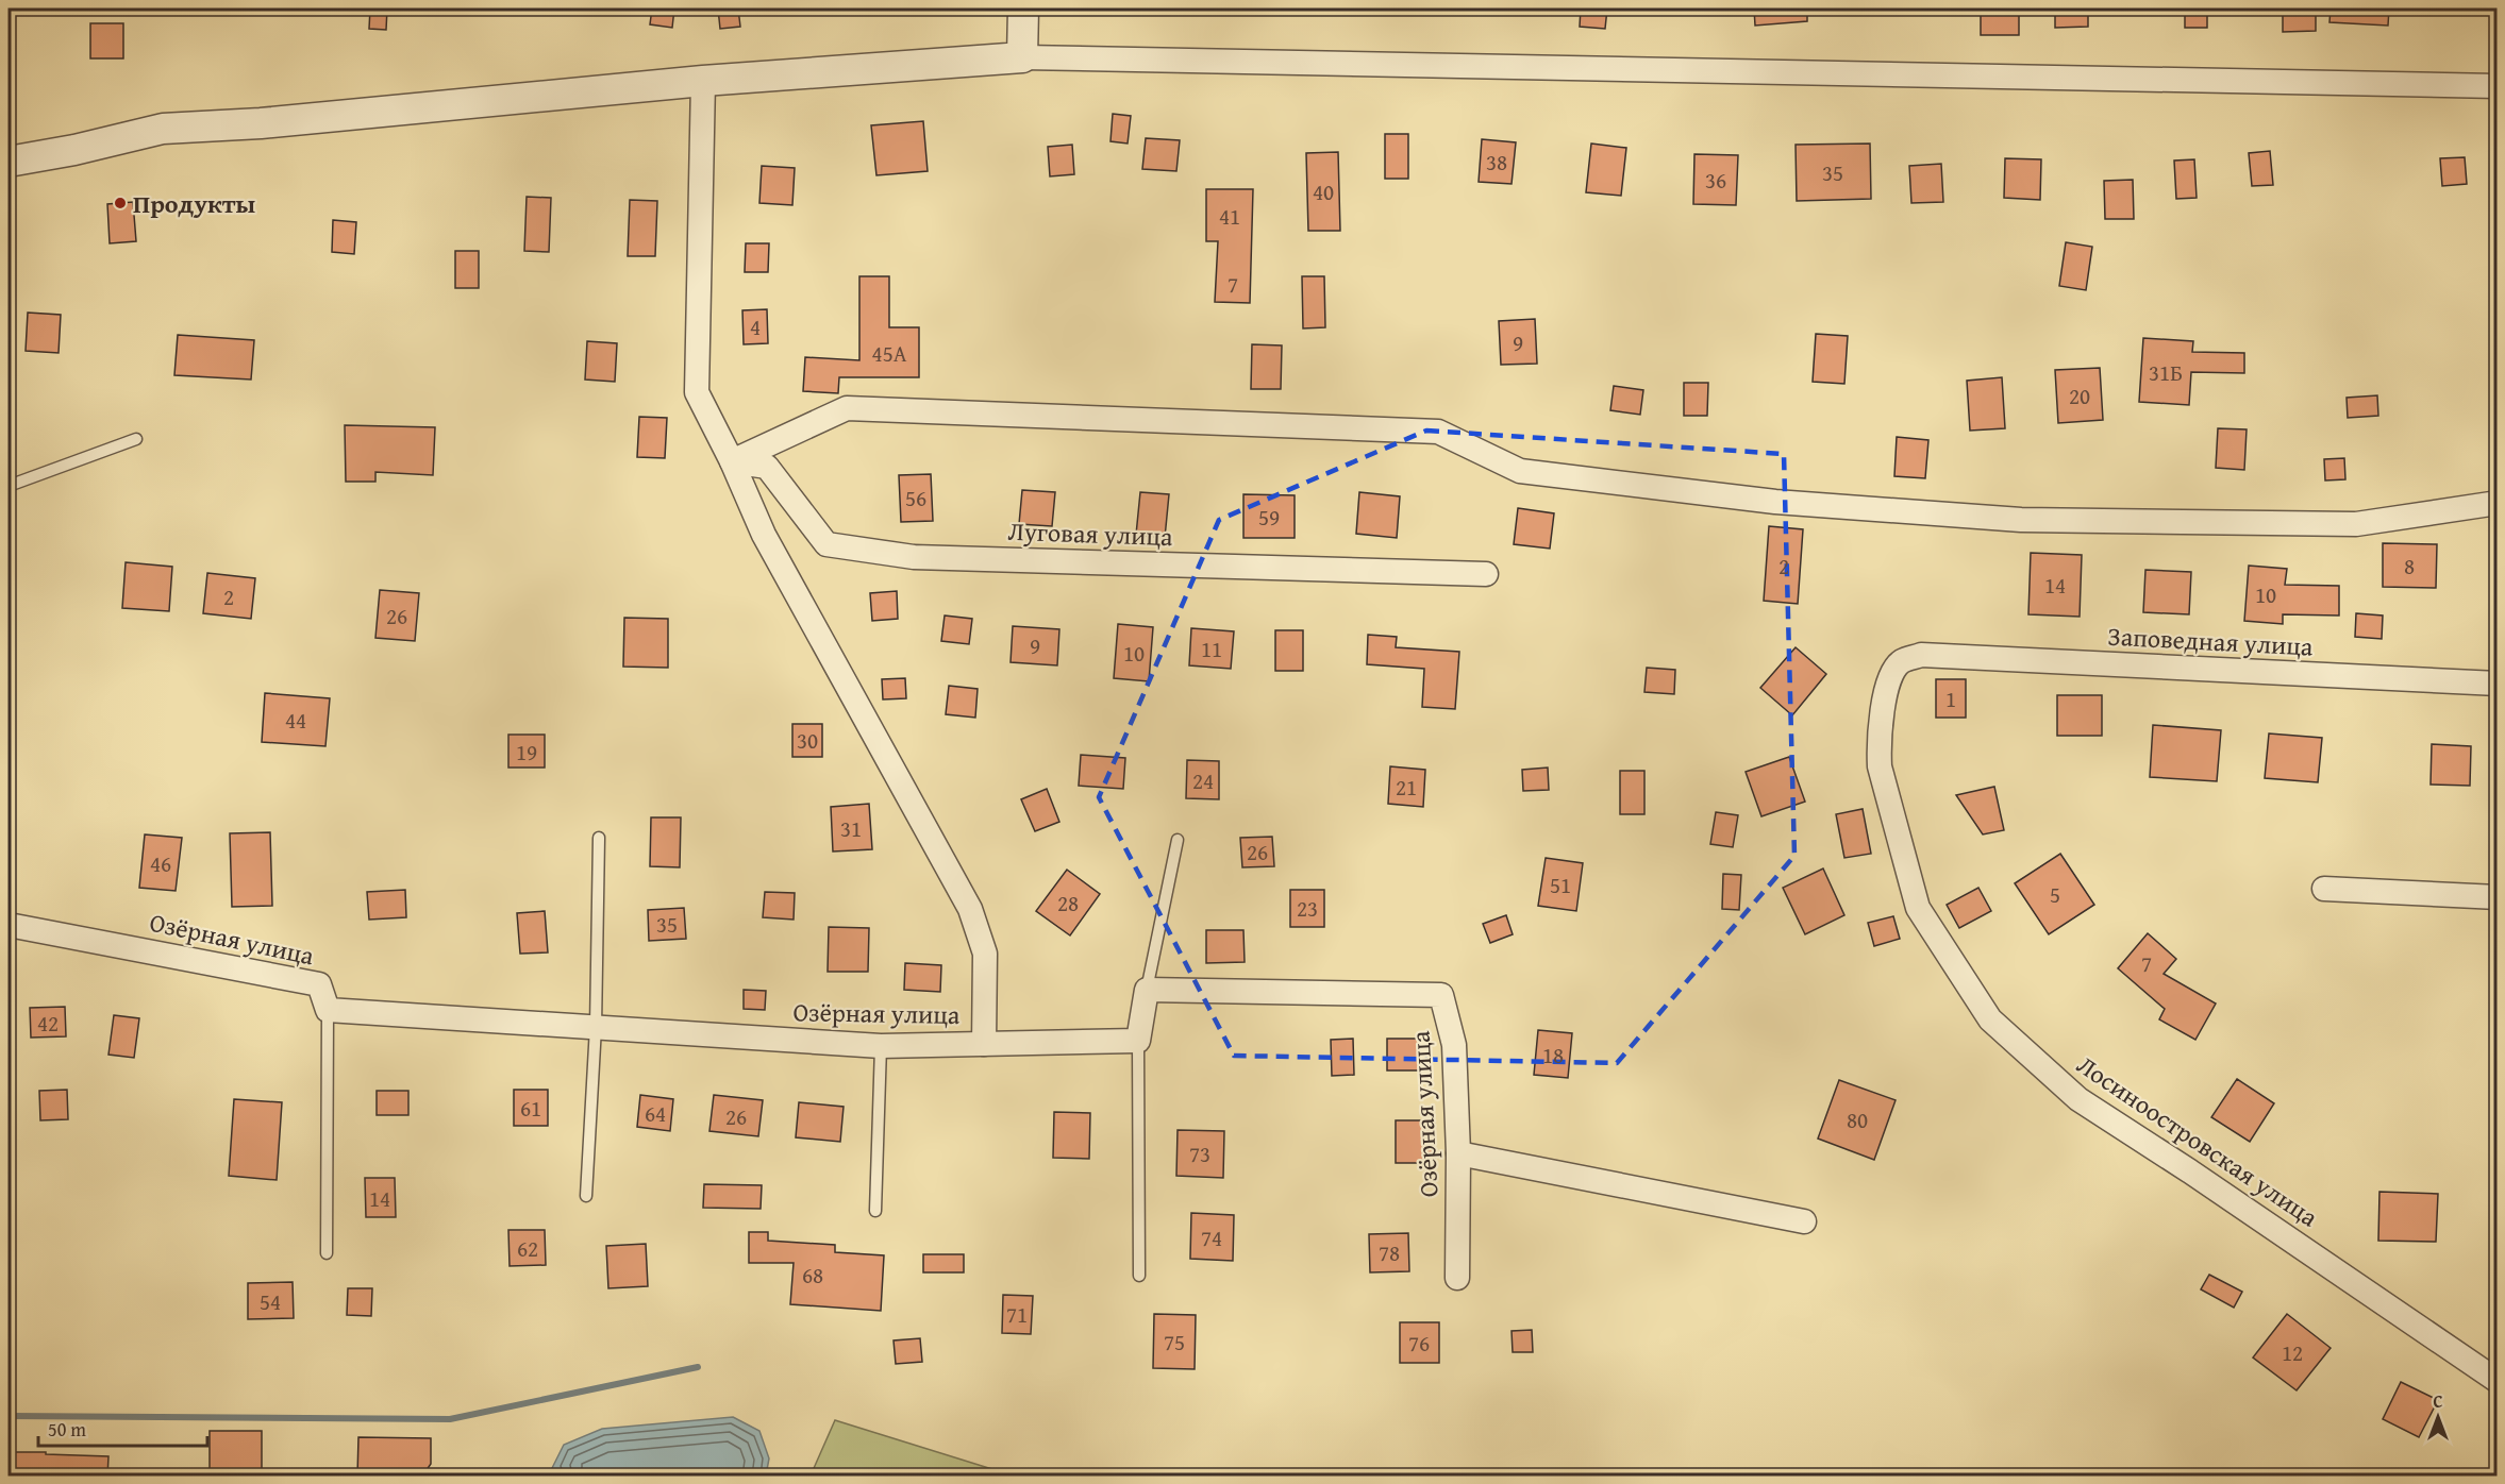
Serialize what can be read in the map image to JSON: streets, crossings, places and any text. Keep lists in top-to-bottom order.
{
  "streets": {
    "street": [
      "Луговая улица",
      "Заповедная улица",
      "Озёрная улица",
      "Лосиноостровская улица"
    ]
  },
  "crossings": [
    ["Заповедная улица", "Лосиноостровская улица"]
  ],
  "places": ["Продукты"],
  "house_numbers": [
    "38",
    "35",
    "36",
    "40",
    "41",
    "7",
    "4",
    "9",
    "45А",
    "31Б",
    "20",
    "56",
    "59",
    "2",
    "8",
    "14",
    "10",
    "2",
    "26",
    "9",
    "11",
    "10",
    "1",
    "44",
    "30",
    "19",
    "24",
    "21",
    "31",
    "26",
    "46",
    "51",
    "5",
    "28",
    "23",
    "35",
    "7",
    "42",
    "18",
    "61",
    "64",
    "26",
    "80",
    "73",
    "14",
    "74",
    "62",
    "78",
    "68",
    "54",
    "71",
    "75",
    "76",
    "12"
  ],
  "scale_bar": "50 m",
  "north": "top"
}
